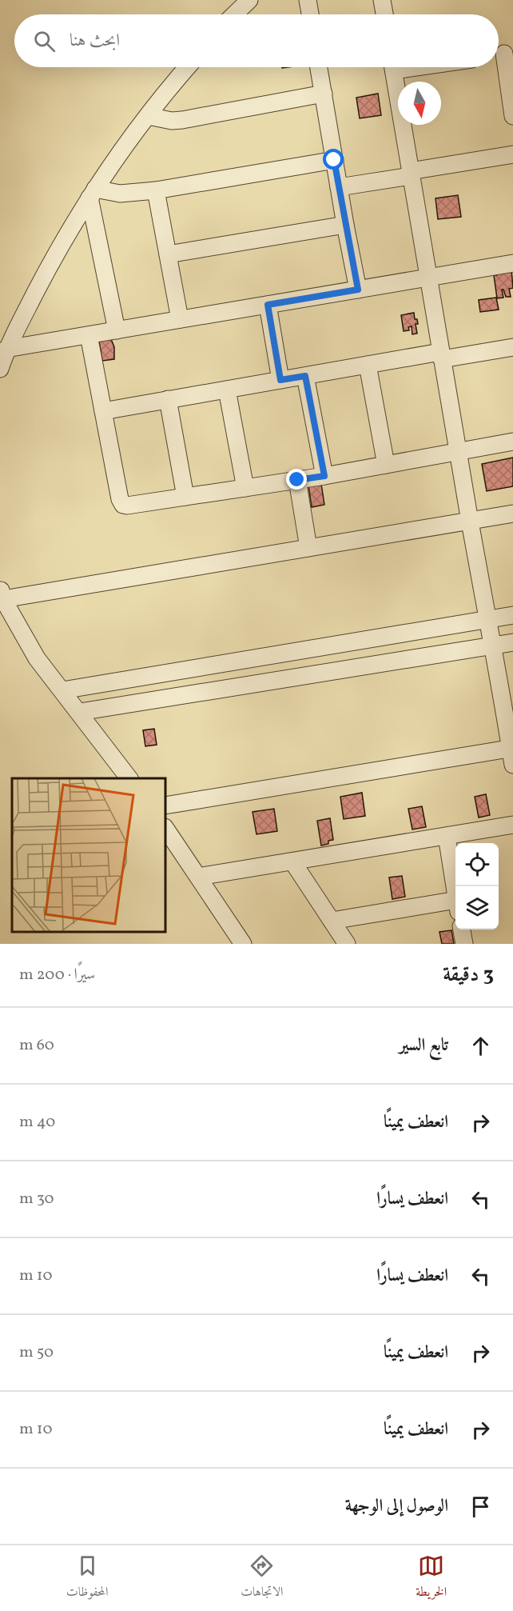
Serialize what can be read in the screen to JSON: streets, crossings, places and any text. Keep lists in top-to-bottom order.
{
  "north": "bottom",
  "page": {
    "search": "ابحث هنا",
    "heading": ["3 دقيقة", "سيرًا · 200 m"],
    "list": [
      ["تابع السير", "60 m"],
      ["انعطف يمينًا", "40 m"],
      ["انعطف يسارًا", "30 m"],
      ["انعطف يسارًا", "10 m"],
      ["انعطف يمينًا", "50 m"],
      ["انعطف يمينًا", "10 m"],
      "الوصول إلى الوجهة"
    ],
    "nav": ["الخريطة", "الاتجاهات", "المحفوظات"]
  }
}
